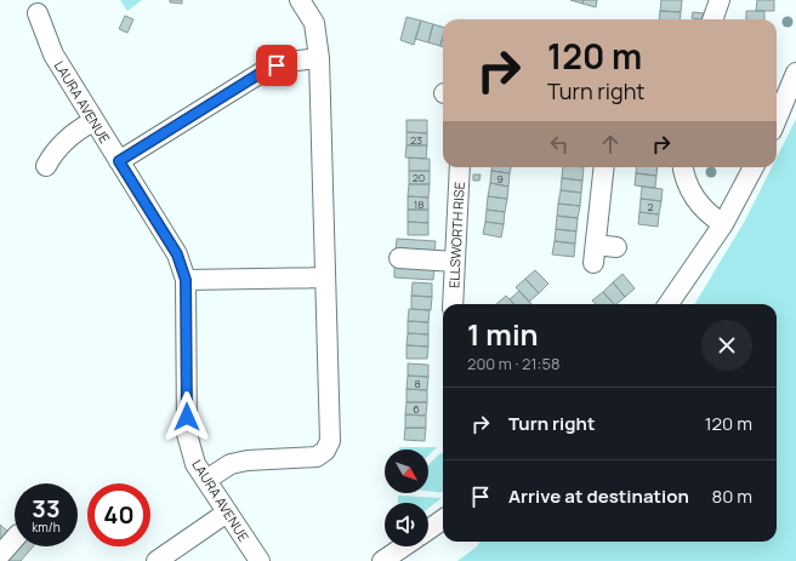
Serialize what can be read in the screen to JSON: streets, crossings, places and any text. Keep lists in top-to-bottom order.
{
  "streets": {
    "street": ["LAURA AVENUE", "ELLSWORTH RISE"]
  },
  "house_numbers": [
    "23",
    "20",
    "9",
    "18",
    "2",
    "8",
    "6"
  ],
  "north": "bottom right",
  "page": {
    "turn": ["120 m", "Turn right"],
    "heading": ["1 min", "200 m · 21:58"],
    "list": [
      {
        "name": "Turn right",
        "value": "120 m"
      },
      {
        "name": "Arrive at destination",
        "value": "80 m"
      }
    ],
    "speed": "33 km/h",
    "limit": "40"
  }
}
